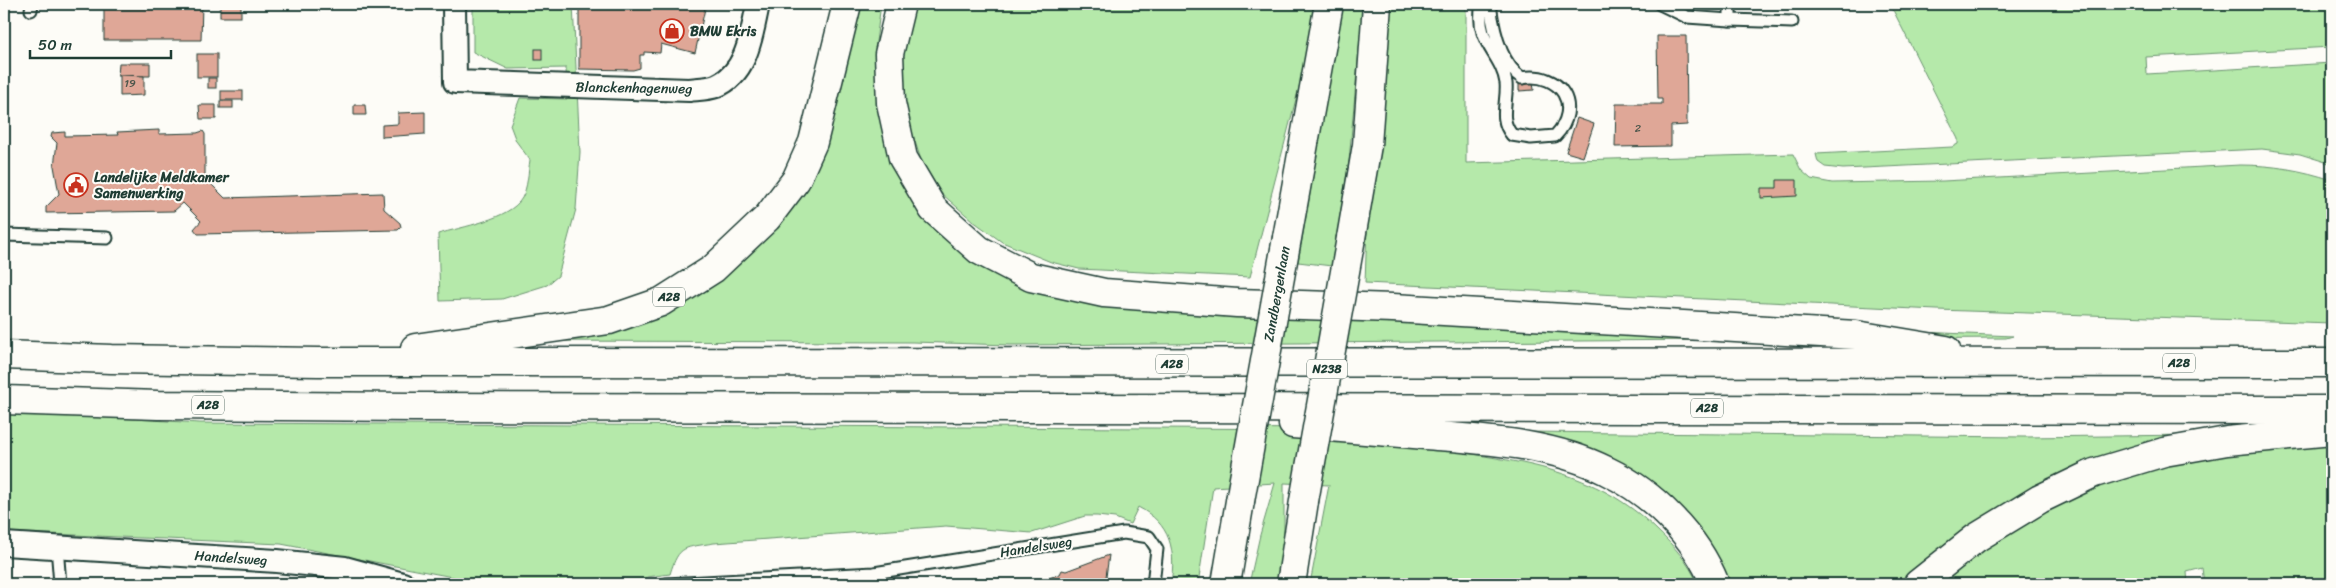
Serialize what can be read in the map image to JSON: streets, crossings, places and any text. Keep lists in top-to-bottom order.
{
  "streets": {
    "main road": ["Zandbergenlaan", "A28", "N238"],
    "street": ["Blanckenhagenweg", "Handelsweg"]
  },
  "places": {
    "shop": ["BMW Ekris"],
    "public building": ["Landelijke Meldkamer Samenwerking"]
  },
  "house_numbers": ["19", "2"],
  "scale_bar": "50 m"
}
